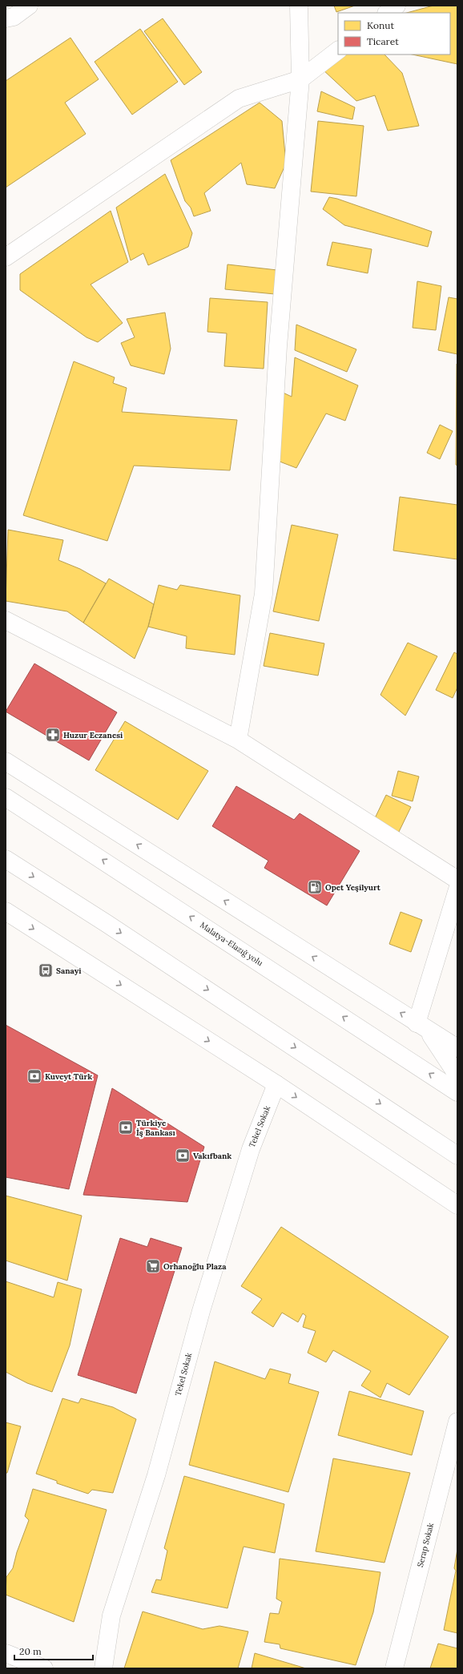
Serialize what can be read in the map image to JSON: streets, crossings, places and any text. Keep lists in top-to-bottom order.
{
  "streets": {
    "main road": ["Malatya-Elazığ yolu", "Tekel Sokak", "Serap Sokak"]
  },
  "places": {
    "pharmacy": ["Huzur Eczanesi"],
    "fuel station": ["Opet Yeşilyurt"],
    "bus stop": ["Sanayi"],
    "bank": ["Kuveyt Türk", "Türkiye İş Bankası", "Vakıfbank"],
    "supermarket": ["Orhanoğlu Plaza"]
  },
  "legend": ["Konut", "Ticaret"],
  "scale_bar": "20 m"
}
